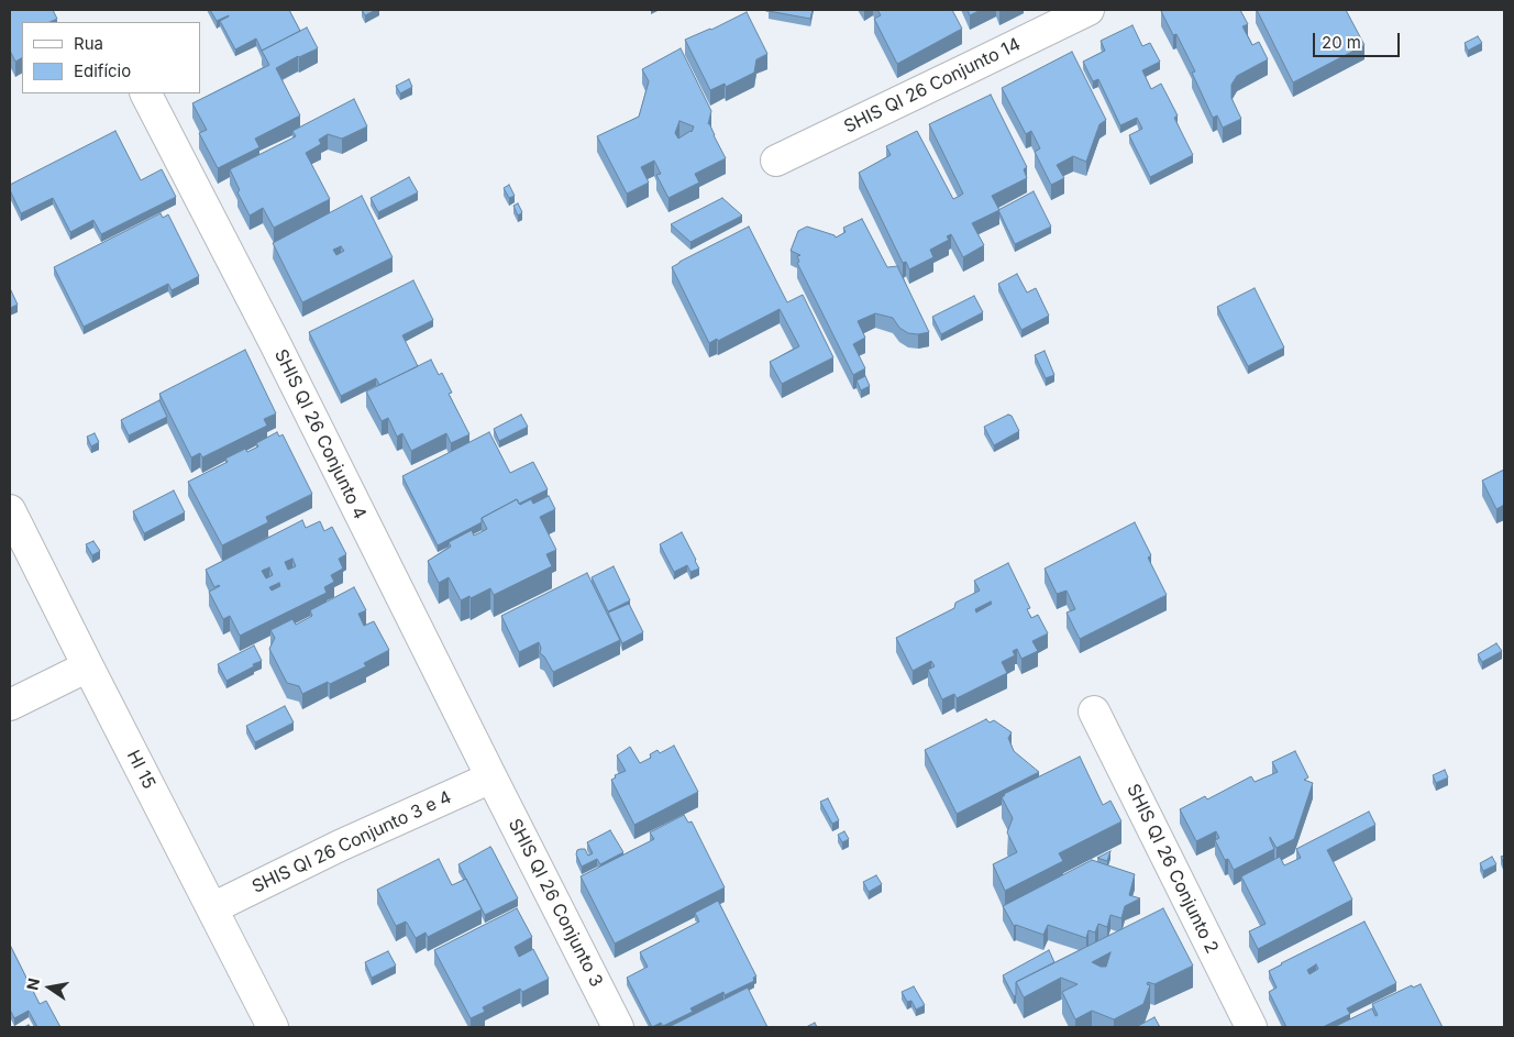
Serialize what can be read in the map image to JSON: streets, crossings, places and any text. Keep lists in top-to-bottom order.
{
  "streets": {
    "street": [
      "SHIS QI 26 Conjunto 14",
      "SHIS QI 26 Conjunto 4",
      "HI 15",
      "SHIS QI 26 Conjunto 3 e 4",
      "SHIS QI 26 Conjunto 2",
      "SHIS QI 26 Conjunto 3"
    ]
  },
  "crossings": [
    ["SHIS QI 26 Conjunto 4", "SHIS QI 26 Conjunto 3 e 4"],
    ["SHIS QI 26 Conjunto 4", "SHIS QI 26 Conjunto 3"],
    ["HI 15", "SHIS QI 26 Conjunto 3 e 4"],
    ["SHIS QI 26 Conjunto 3 e 4", "SHIS QI 26 Conjunto 3"]
  ],
  "legend": ["Rua", "Edifício"],
  "scale_bar": "20 m",
  "north": "left"
}
